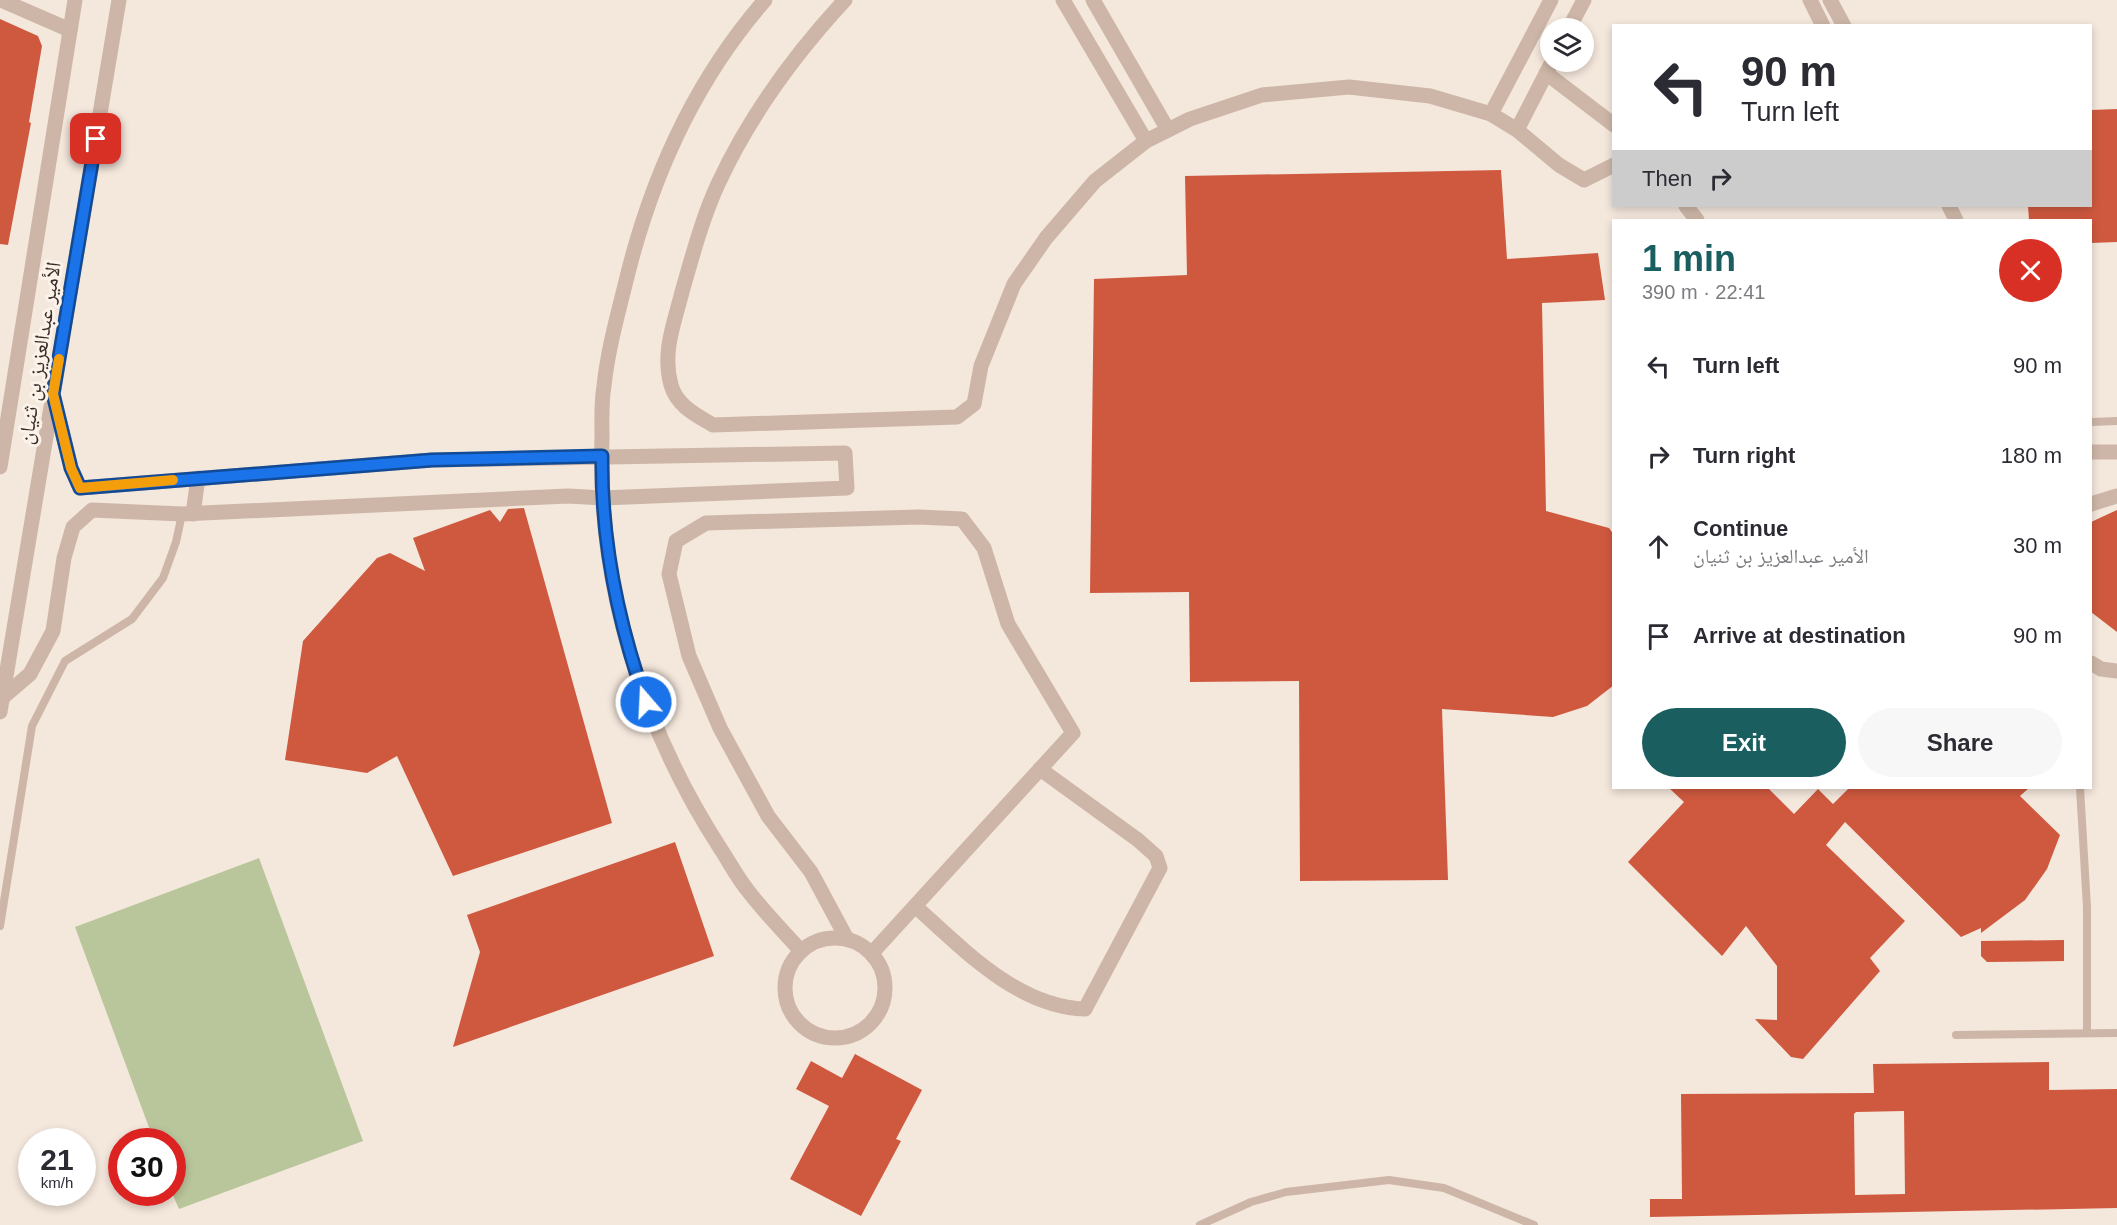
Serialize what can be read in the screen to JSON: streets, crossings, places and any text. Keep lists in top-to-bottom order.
{
  "streets": {
    "street": ["الأمير عبدالعزيز بن ثنيان"]
  },
  "page": {
    "turn": ["90 m", "Turn left"],
    "then": "Then",
    "heading": ["1 min", "390 m · 22:41"],
    "list": [
      {
        "name": "Turn left",
        "value": "90 m"
      },
      {
        "name": "Turn right",
        "value": "180 m"
      },
      {
        "name": "Continue",
        "note": "الأمير عبدالعزيز بن ثنيان",
        "value": "30 m"
      },
      {
        "name": "Arrive at destination",
        "value": "90 m"
      }
    ],
    "buttons": ["Exit", "Share"],
    "speed": "21 km/h",
    "limit": "30"
  }
}
